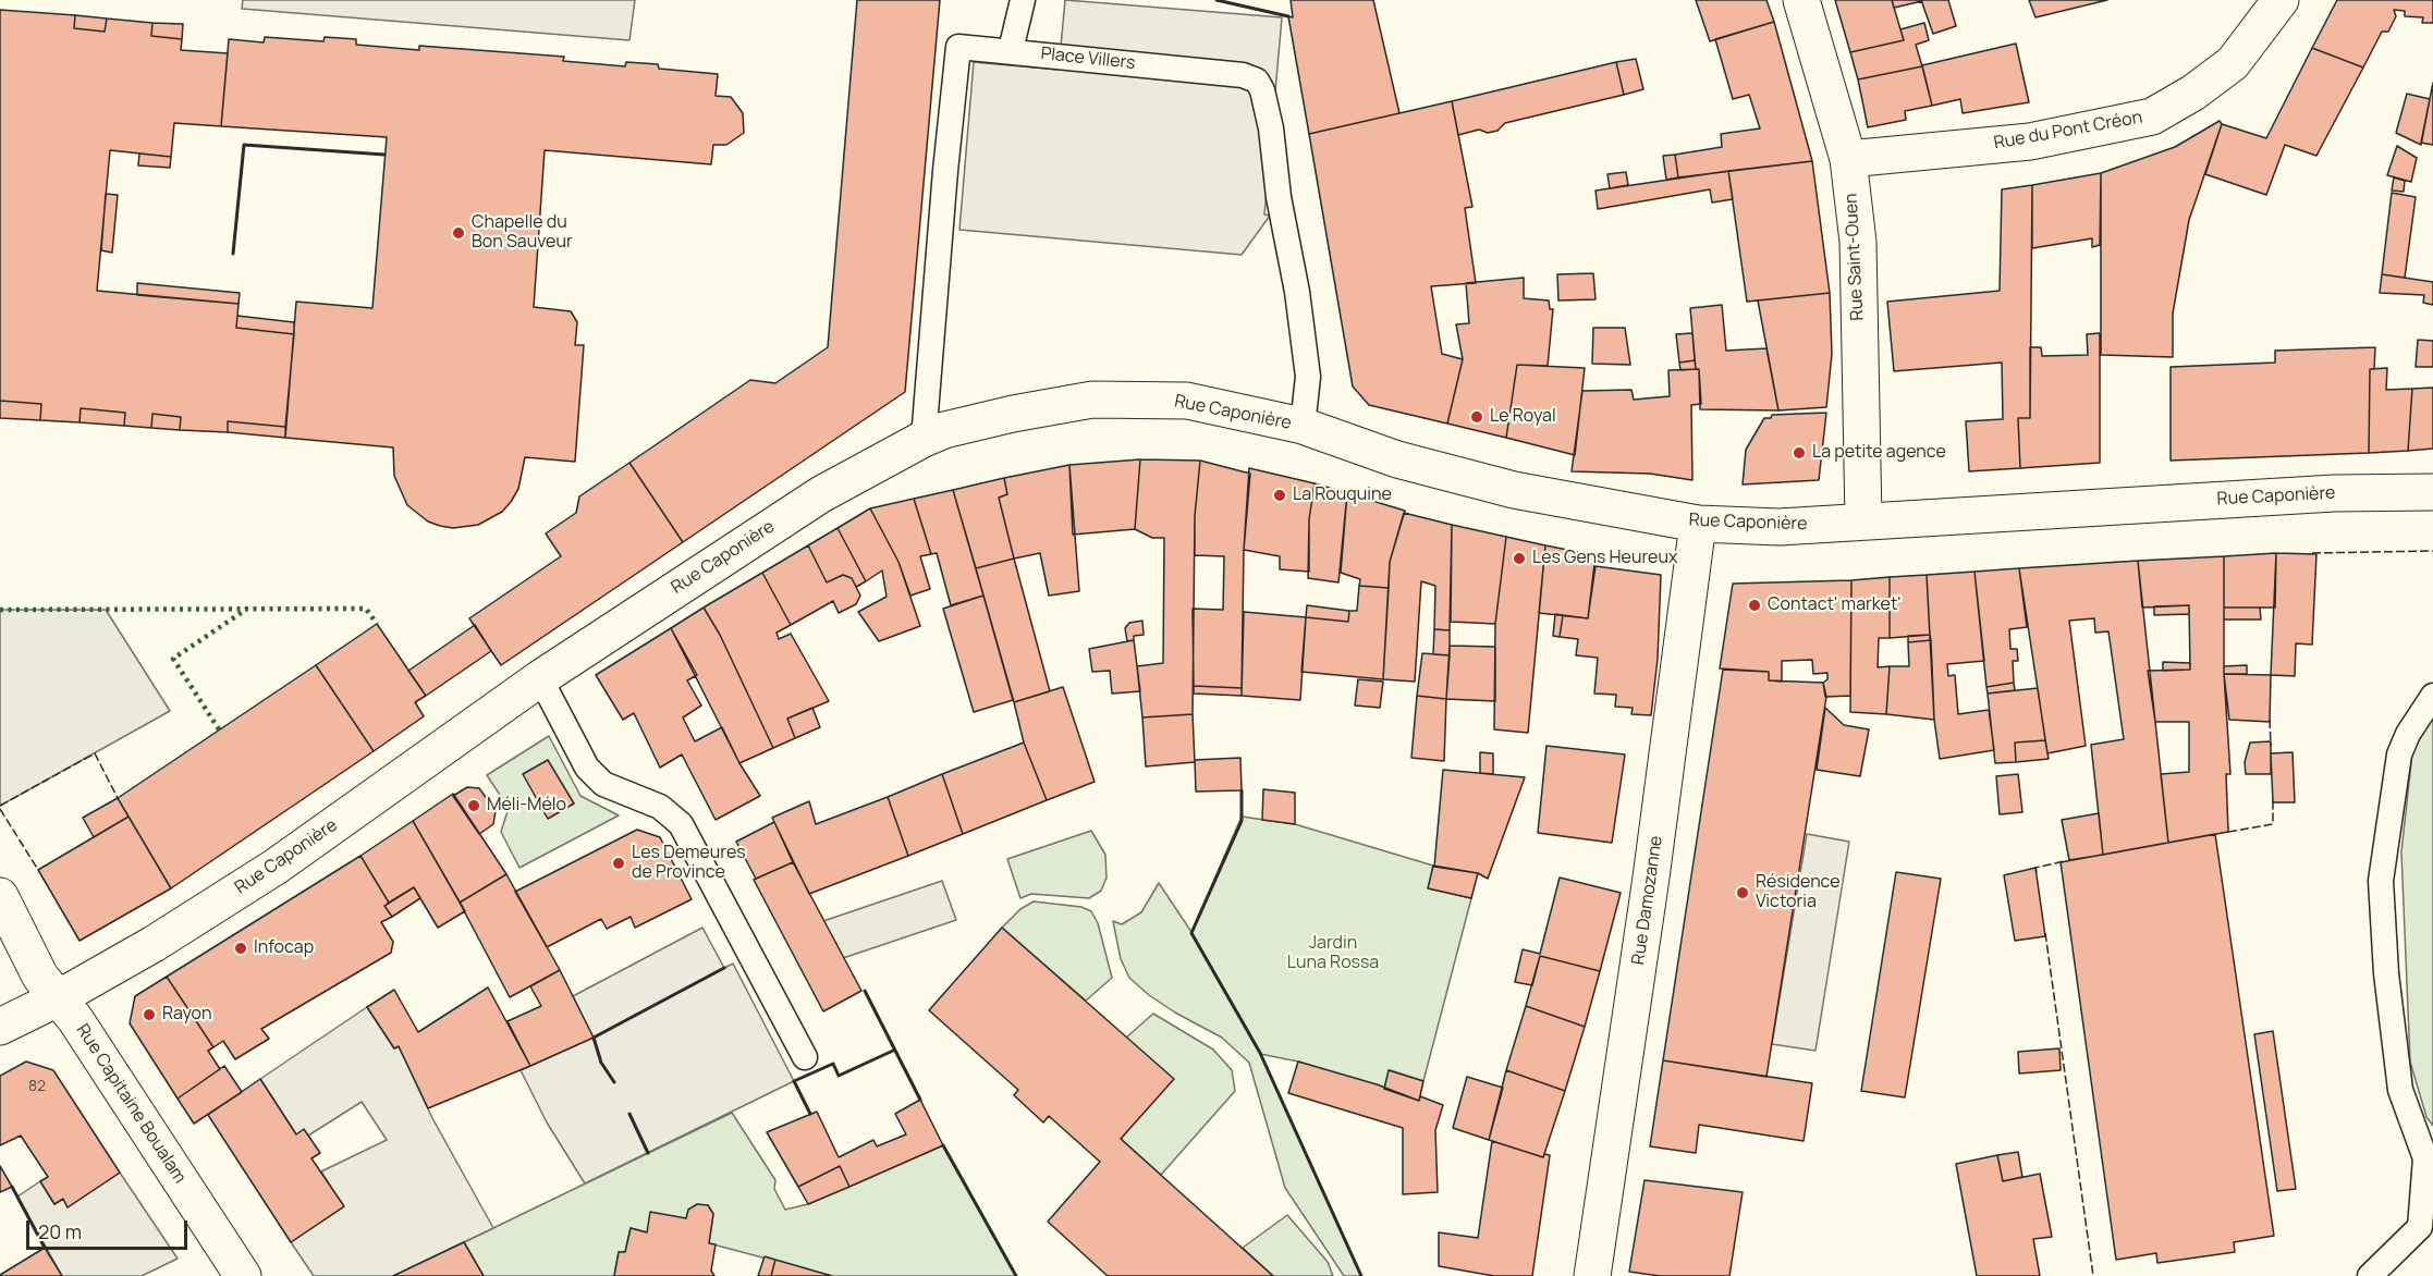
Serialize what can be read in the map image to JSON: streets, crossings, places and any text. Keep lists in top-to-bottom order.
{
  "streets": {
    "main road": [
      "Rue du Pont Créon",
      "Rue Saint-Ouen",
      "Rue Caponière",
      "Rue Damozanne",
      "Rue Capitaine Boualam"
    ],
    "lane": ["Place Villers"]
  },
  "crossings": [
    ["Place Villers", "Rue Caponière"],
    ["Rue du Pont Créon", "Rue Saint-Ouen"],
    ["Rue Saint-Ouen", "Rue Caponière"],
    ["Rue Caponière", "Rue Damozanne"],
    ["Rue Caponière", "Rue Capitaine Boualam"]
  ],
  "parks": ["Jardin Luna Rossa"],
  "places": [
    "Chapelle du Bon Sauveur",
    "Le Royal",
    "La petite agence",
    "La Rouquine",
    "Les Gens Heureux",
    "Contact' market'",
    "Méli-Mélo",
    "Les Demeures de Province",
    "Résidence Victoria",
    "Infocap",
    "Rayon"
  ],
  "house_numbers": ["82"],
  "scale_bar": "20 m"
}
